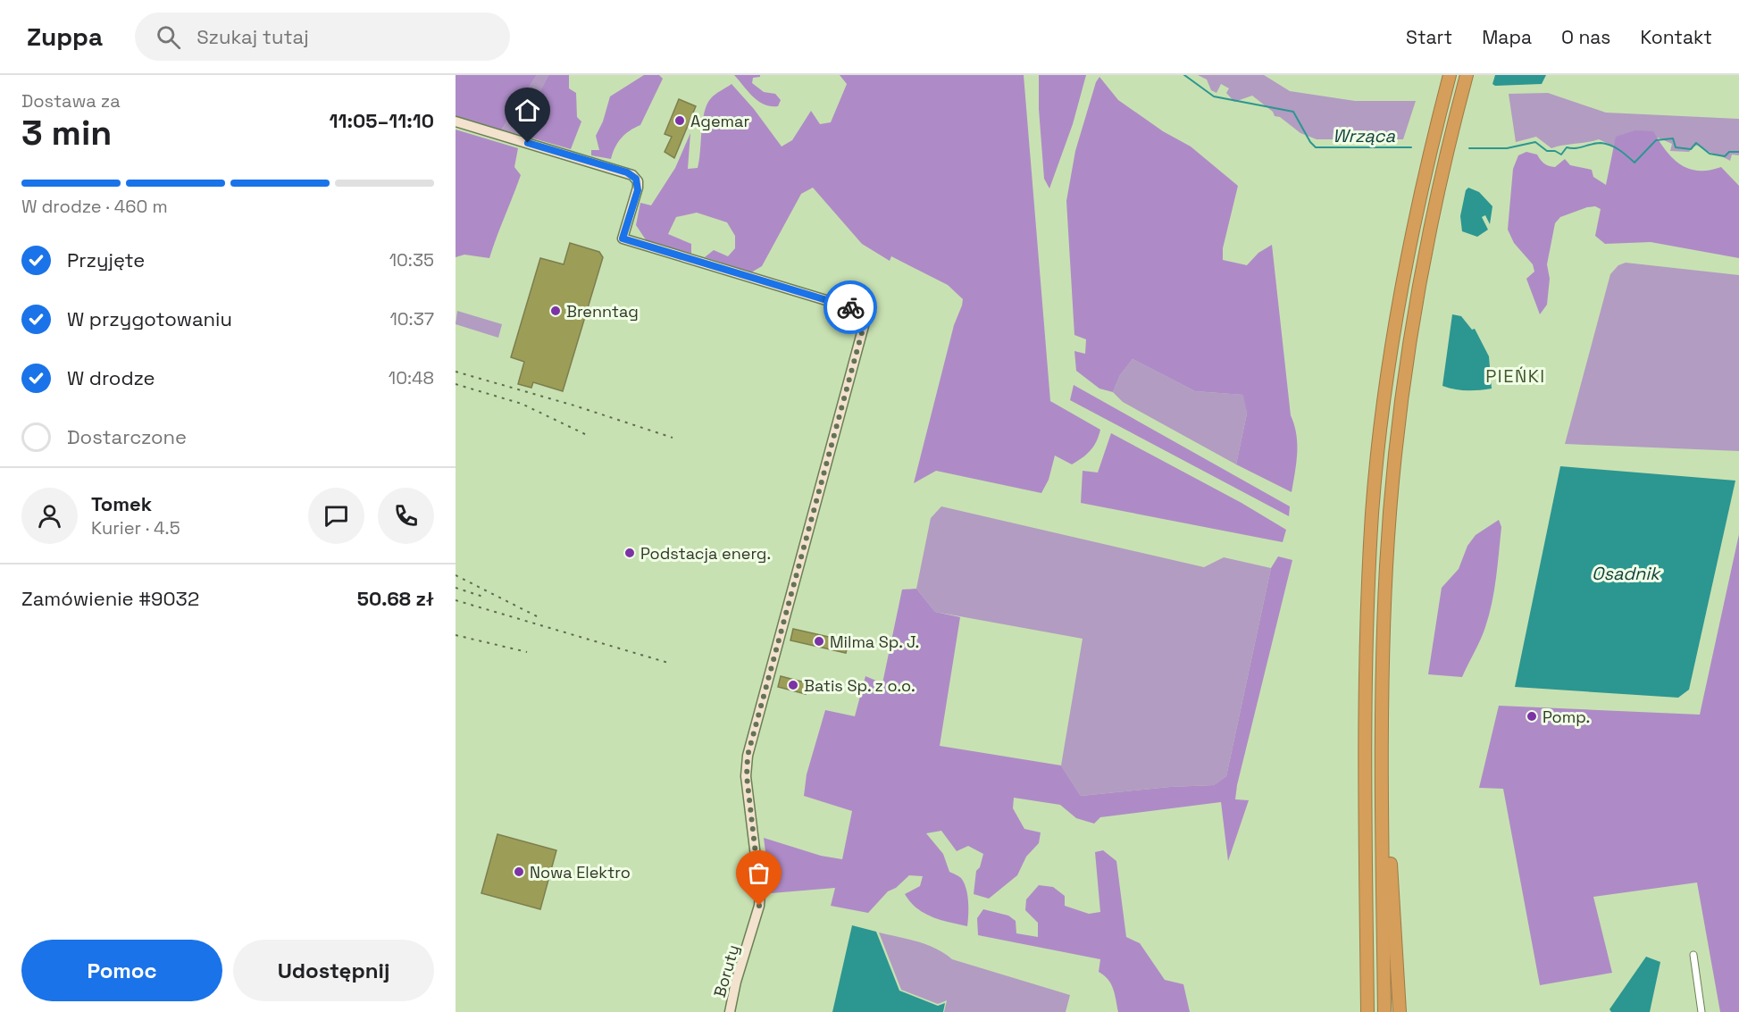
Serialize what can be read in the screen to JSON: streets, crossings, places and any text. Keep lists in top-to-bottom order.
{
  "streets": {
    "street": ["Boruty"]
  },
  "districts": ["PIEŃKI"],
  "water": ["Wrząca", "Osadnik"],
  "places": [
    "Agemar",
    "Brenntag",
    "Podstacja energ.",
    "Milma Sp. J.",
    "Batis Sp. z o.o.",
    "Pomp.",
    "Nowa Elektro"
  ],
  "page": {
    "header": "Zuppa",
    "search": "Szukaj tutaj",
    "nav": [
      "Start",
      "Mapa",
      "O nas",
      "Kontakt"
    ],
    "heading": ["3 min", "Dostawa za", "11:05–11:10"],
    "panel": [
      "Tomek",
      "Kurier · 4.5",
      "Zamówienie #9032",
      "50.68 zł"
    ],
    "bar": "W drodze · 460 m",
    "list": [
      ["Przyjęte", "10:35"],
      ["W przygotowaniu", "10:37"],
      ["W drodze", "10:48"],
      "Dostarczone"
    ],
    "buttons": ["Pomoc", "Udostępnij"]
  }
}
